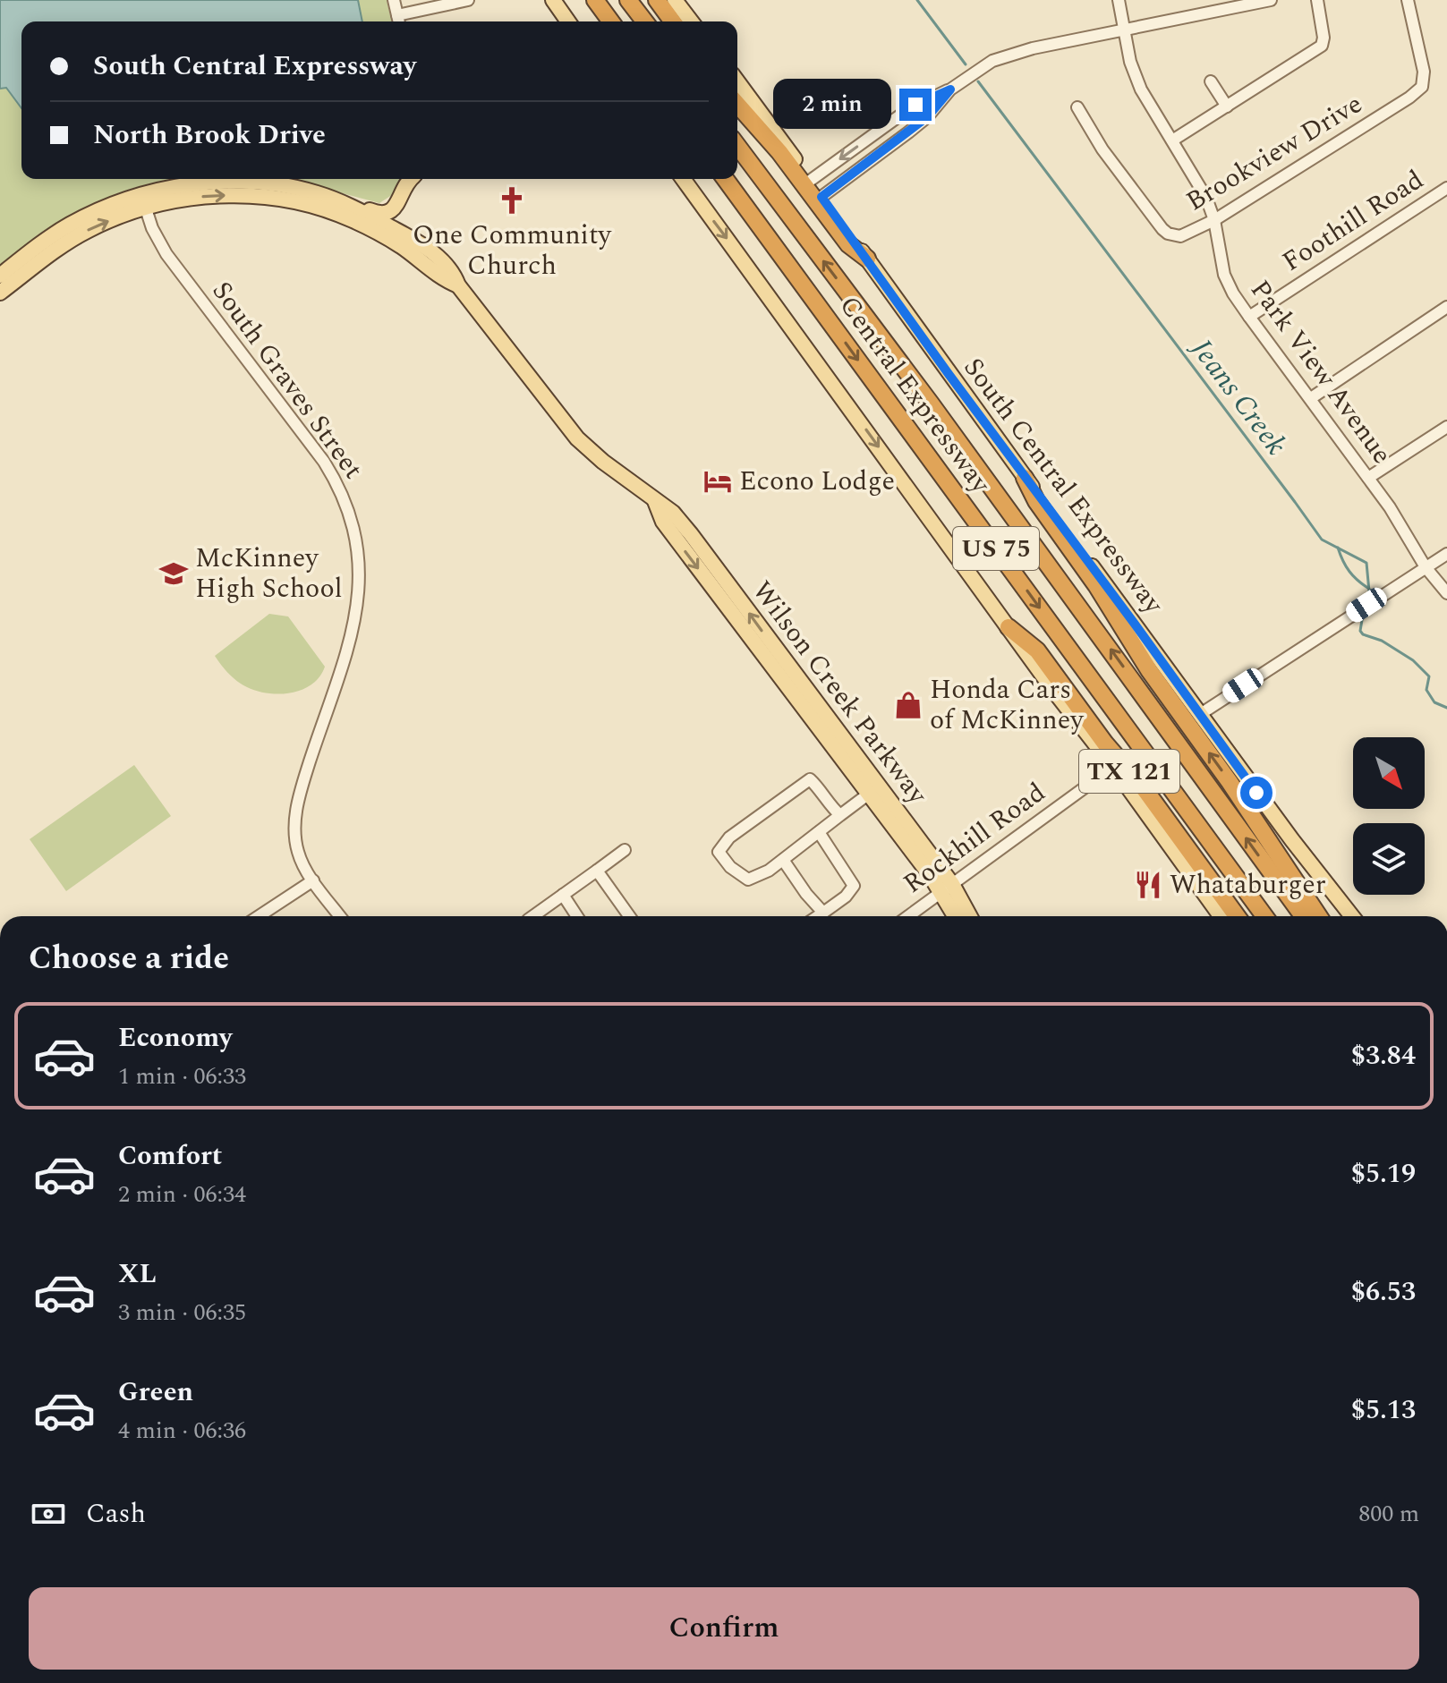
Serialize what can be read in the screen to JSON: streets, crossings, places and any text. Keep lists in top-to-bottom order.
{
  "streets": {
    "highway": ["Central Expressway", "US 75", "TX 121"],
    "main road": ["South Central Expressway", "Wilson Creek Parkway"],
    "street": [
      "Brookview Drive",
      "Foothill Road",
      "Park View Avenue",
      "South Graves Street",
      "Rockhill Road"
    ]
  },
  "crossings": [
    ["Brookview Drive", "Park View Avenue"],
    ["Foothill Road", "Park View Avenue"],
    ["South Graves Street", "Wilson Creek Parkway"],
    ["Wilson Creek Parkway", "Rockhill Road"]
  ],
  "water": ["Jeans Creek"],
  "places": {
    "church": ["One Community Church"],
    "hotel": ["Econo Lodge"],
    "school or university": ["McKinney High School"],
    "shop": ["Honda Cars of McKinney"],
    "restaurant": ["Whataburger"]
  },
  "north": "bottom right",
  "page": {
    "banner": ["South Central Expressway", "North Brook Drive"],
    "bubble": "2 min",
    "heading": "Choose a ride",
    "list": [
      {
        "name": "Economy",
        "note": "1 min · 06:33",
        "value": "$3.84"
      },
      {
        "name": "Comfort",
        "note": "2 min · 06:34",
        "value": "$5.19"
      },
      {
        "name": "XL",
        "note": "3 min · 06:35",
        "value": "$6.53"
      },
      {
        "name": "Green",
        "note": "4 min · 06:36",
        "value": "$5.13"
      }
    ],
    "pay": ["Cash", "800 m"],
    "buttons": "Confirm"
  }
}
